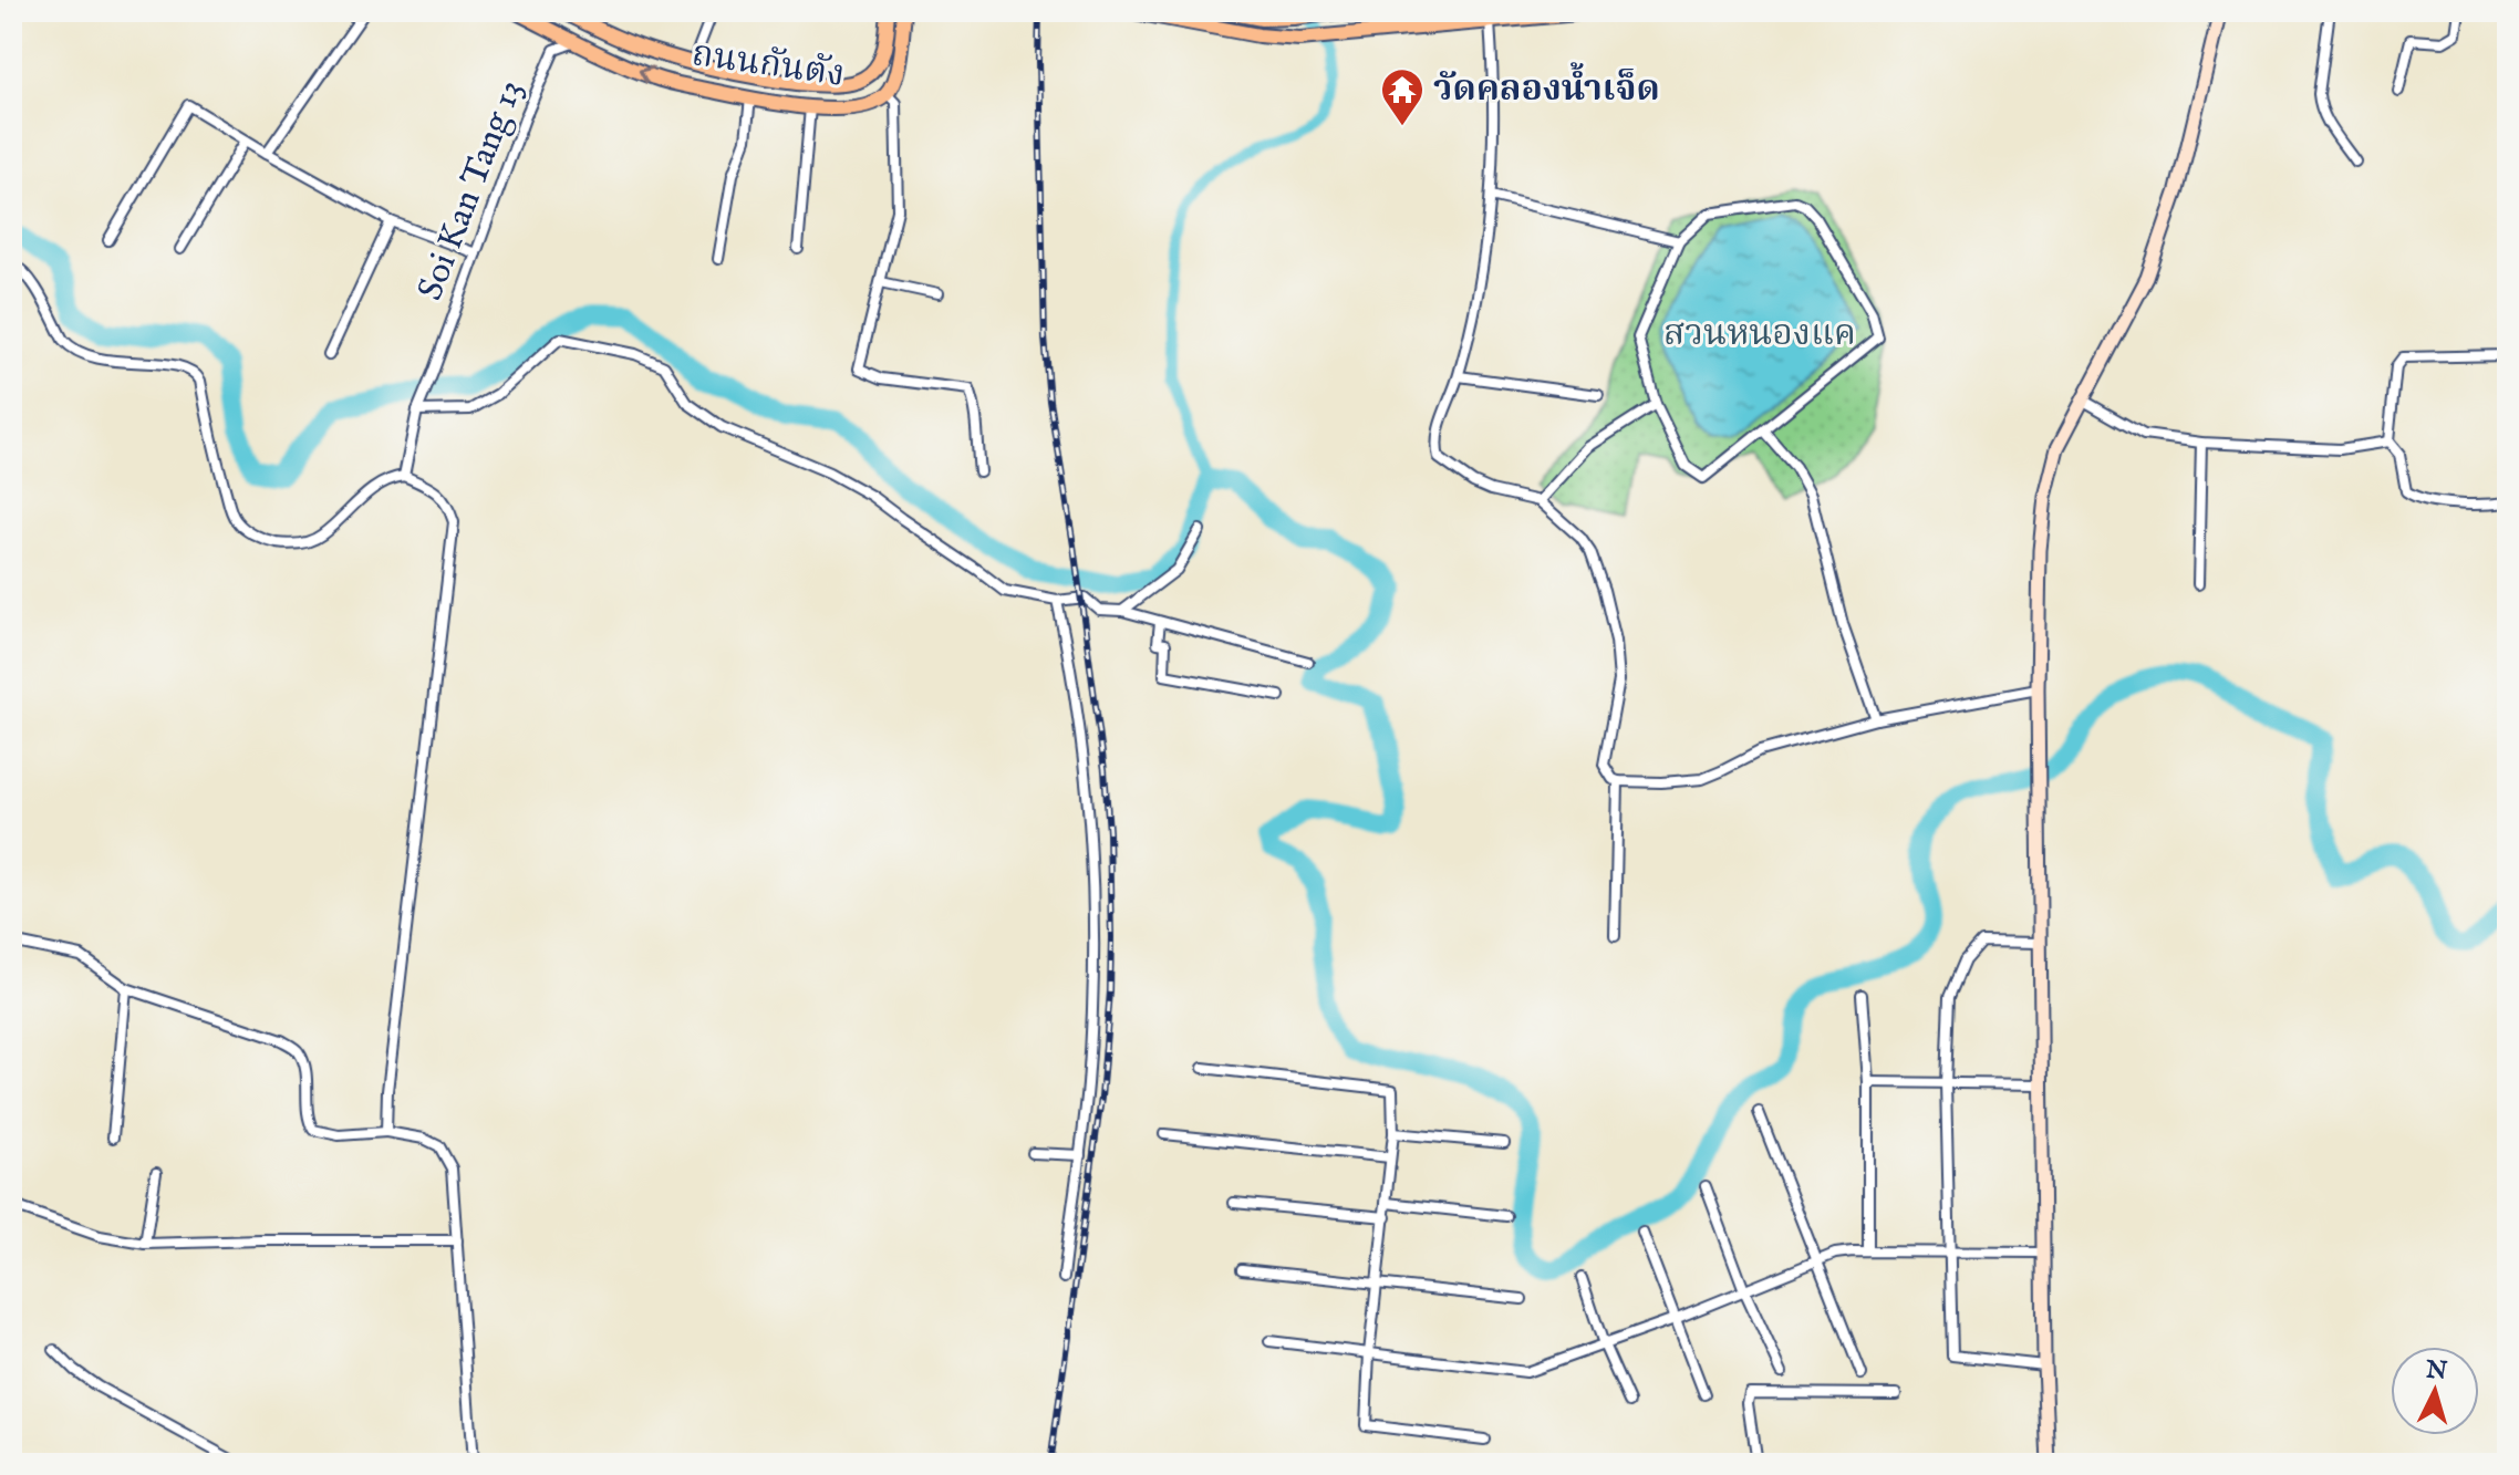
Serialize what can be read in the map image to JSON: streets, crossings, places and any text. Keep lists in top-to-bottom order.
{
  "streets": {
    "main road": ["ถนนกันตัง"],
    "street": ["Soi Kan Tang 13"]
  },
  "crossings": [
    ["ถนนกันตัง", "Soi Kan Tang 13"]
  ],
  "parks": ["สวนหนองแค"],
  "places": {
    "temple": ["วัดคลองน้ำเจ็ด"]
  },
  "north": "top"
}
